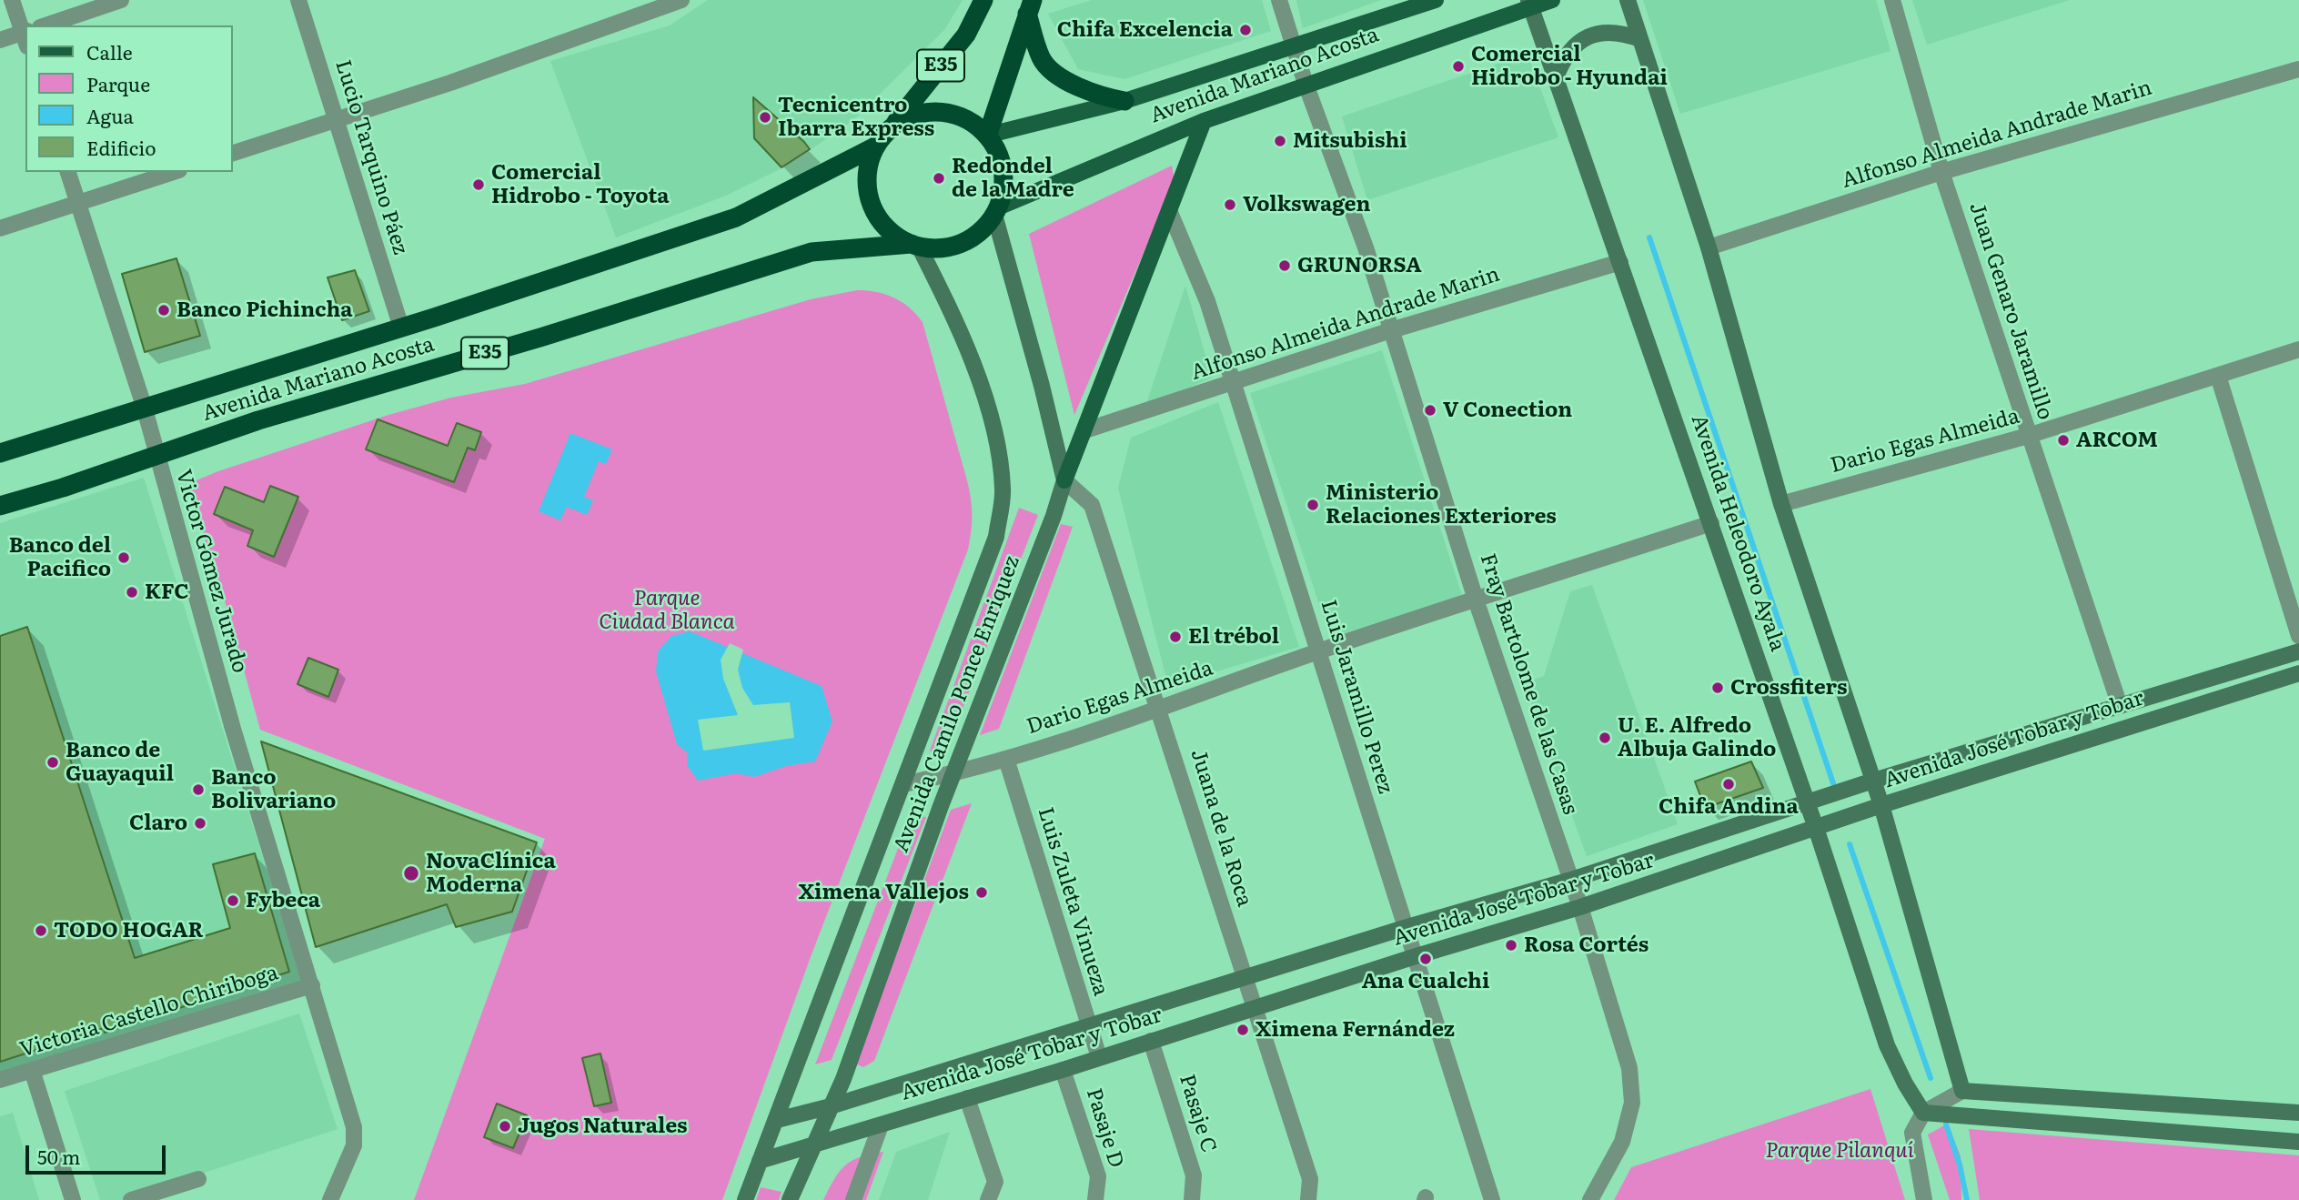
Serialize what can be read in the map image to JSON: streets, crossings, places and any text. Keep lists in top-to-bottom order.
{
  "streets": {
    "highway": ["E35", "Avenida Mariano Acosta"],
    "main road": ["Avenida Heleodoro Ayala", "Avenida Camilo Ponce Enriquez", "Avenida José Tobar y Tobar"],
    "street": [
      "Alfonso Almeida Andrade Marin",
      "Lucio Tarquino Páez",
      "Juan Genaro Jaramillo",
      "Dario Egas Almeida",
      "Victor Gómez Jurado",
      "Fray Bartolome de las Casas",
      "Luis Jaramillo Perez",
      "Juana de la Roca",
      "Luis Zuleta Vinueza",
      "Victoria Castello Chiriboga",
      "Pasaje C",
      "Pasaje D"
    ]
  },
  "crossings": [
    ["E35", "Avenida Mariano Acosta"],
    ["E35", "Avenida Camilo Ponce Enriquez"],
    ["Avenida Mariano Acosta", "Lucio Tarquino Páez"],
    ["Avenida Mariano Acosta", "Avenida Heleodoro Ayala"],
    ["Avenida Mariano Acosta", "Victor Gómez Jurado"],
    ["Avenida Mariano Acosta", "Fray Bartolome de las Casas"],
    ["Avenida Mariano Acosta", "Avenida Camilo Ponce Enriquez"],
    ["Alfonso Almeida Andrade Marin", "Juan Genaro Jaramillo"],
    ["Alfonso Almeida Andrade Marin", "Avenida Heleodoro Ayala"],
    ["Alfonso Almeida Andrade Marin", "Fray Bartolome de las Casas"],
    ["Alfonso Almeida Andrade Marin", "Luis Jaramillo Perez"],
    ["Juan Genaro Jaramillo", "Dario Egas Almeida"],
    ["Juan Genaro Jaramillo", "Avenida José Tobar y Tobar"],
    ["Dario Egas Almeida", "Avenida Heleodoro Ayala"],
    ["Dario Egas Almeida", "Fray Bartolome de las Casas"],
    ["Dario Egas Almeida", "Luis Jaramillo Perez"],
    ["Dario Egas Almeida", "Avenida Camilo Ponce Enriquez"],
    ["Dario Egas Almeida", "Juana de la Roca"],
    ["Dario Egas Almeida", "Luis Zuleta Vinueza"],
    ["Avenida Heleodoro Ayala", "Avenida José Tobar y Tobar"],
    ["Victor Gómez Jurado", "Victoria Castello Chiriboga"],
    ["Fray Bartolome de las Casas", "Avenida José Tobar y Tobar"],
    ["Luis Jaramillo Perez", "Avenida José Tobar y Tobar"],
    ["Avenida Camilo Ponce Enriquez", "Avenida José Tobar y Tobar"],
    ["Avenida Camilo Ponce Enriquez", "Juana de la Roca"],
    ["Avenida José Tobar y Tobar", "Juana de la Roca"],
    ["Avenida José Tobar y Tobar", "Luis Zuleta Vinueza"],
    ["Avenida José Tobar y Tobar", "Pasaje C"],
    ["Avenida José Tobar y Tobar", "Pasaje D"]
  ],
  "parks": ["Parque Ciudad Blanca", "Parque Pilanquí"],
  "places": [
    "Chifa Excelencia",
    "Comercial Hidrobo - Hyundai",
    "Tecnicentro Ibarra Express",
    "Mitsubishi",
    "Redondel de la Madre",
    "Comercial Hidrobo - Toyota",
    "Volkswagen",
    "GRUNORSA",
    "Banco Pichincha",
    "V Conection",
    "ARCOM",
    "Ministerio Relaciones Exteriores",
    "Banco del Pacifico",
    "KFC",
    "El trébol",
    "Crossfiters",
    "U. E. Alfredo Albuja Galindo",
    "Banco de Guayaquil",
    "Chifa Andina",
    "Banco Bolivariano",
    "Claro",
    "NovaClínica Moderna",
    "Ximena Vallejos",
    "Fybeca",
    "TODO HOGAR",
    "Rosa Cortés",
    "Ana Cualchi",
    "Ximena Fernández",
    "Jugos Naturales"
  ],
  "legend": [
    "Calle",
    "Parque",
    "Agua",
    "Edificio"
  ],
  "scale_bar": "50 m"
}
